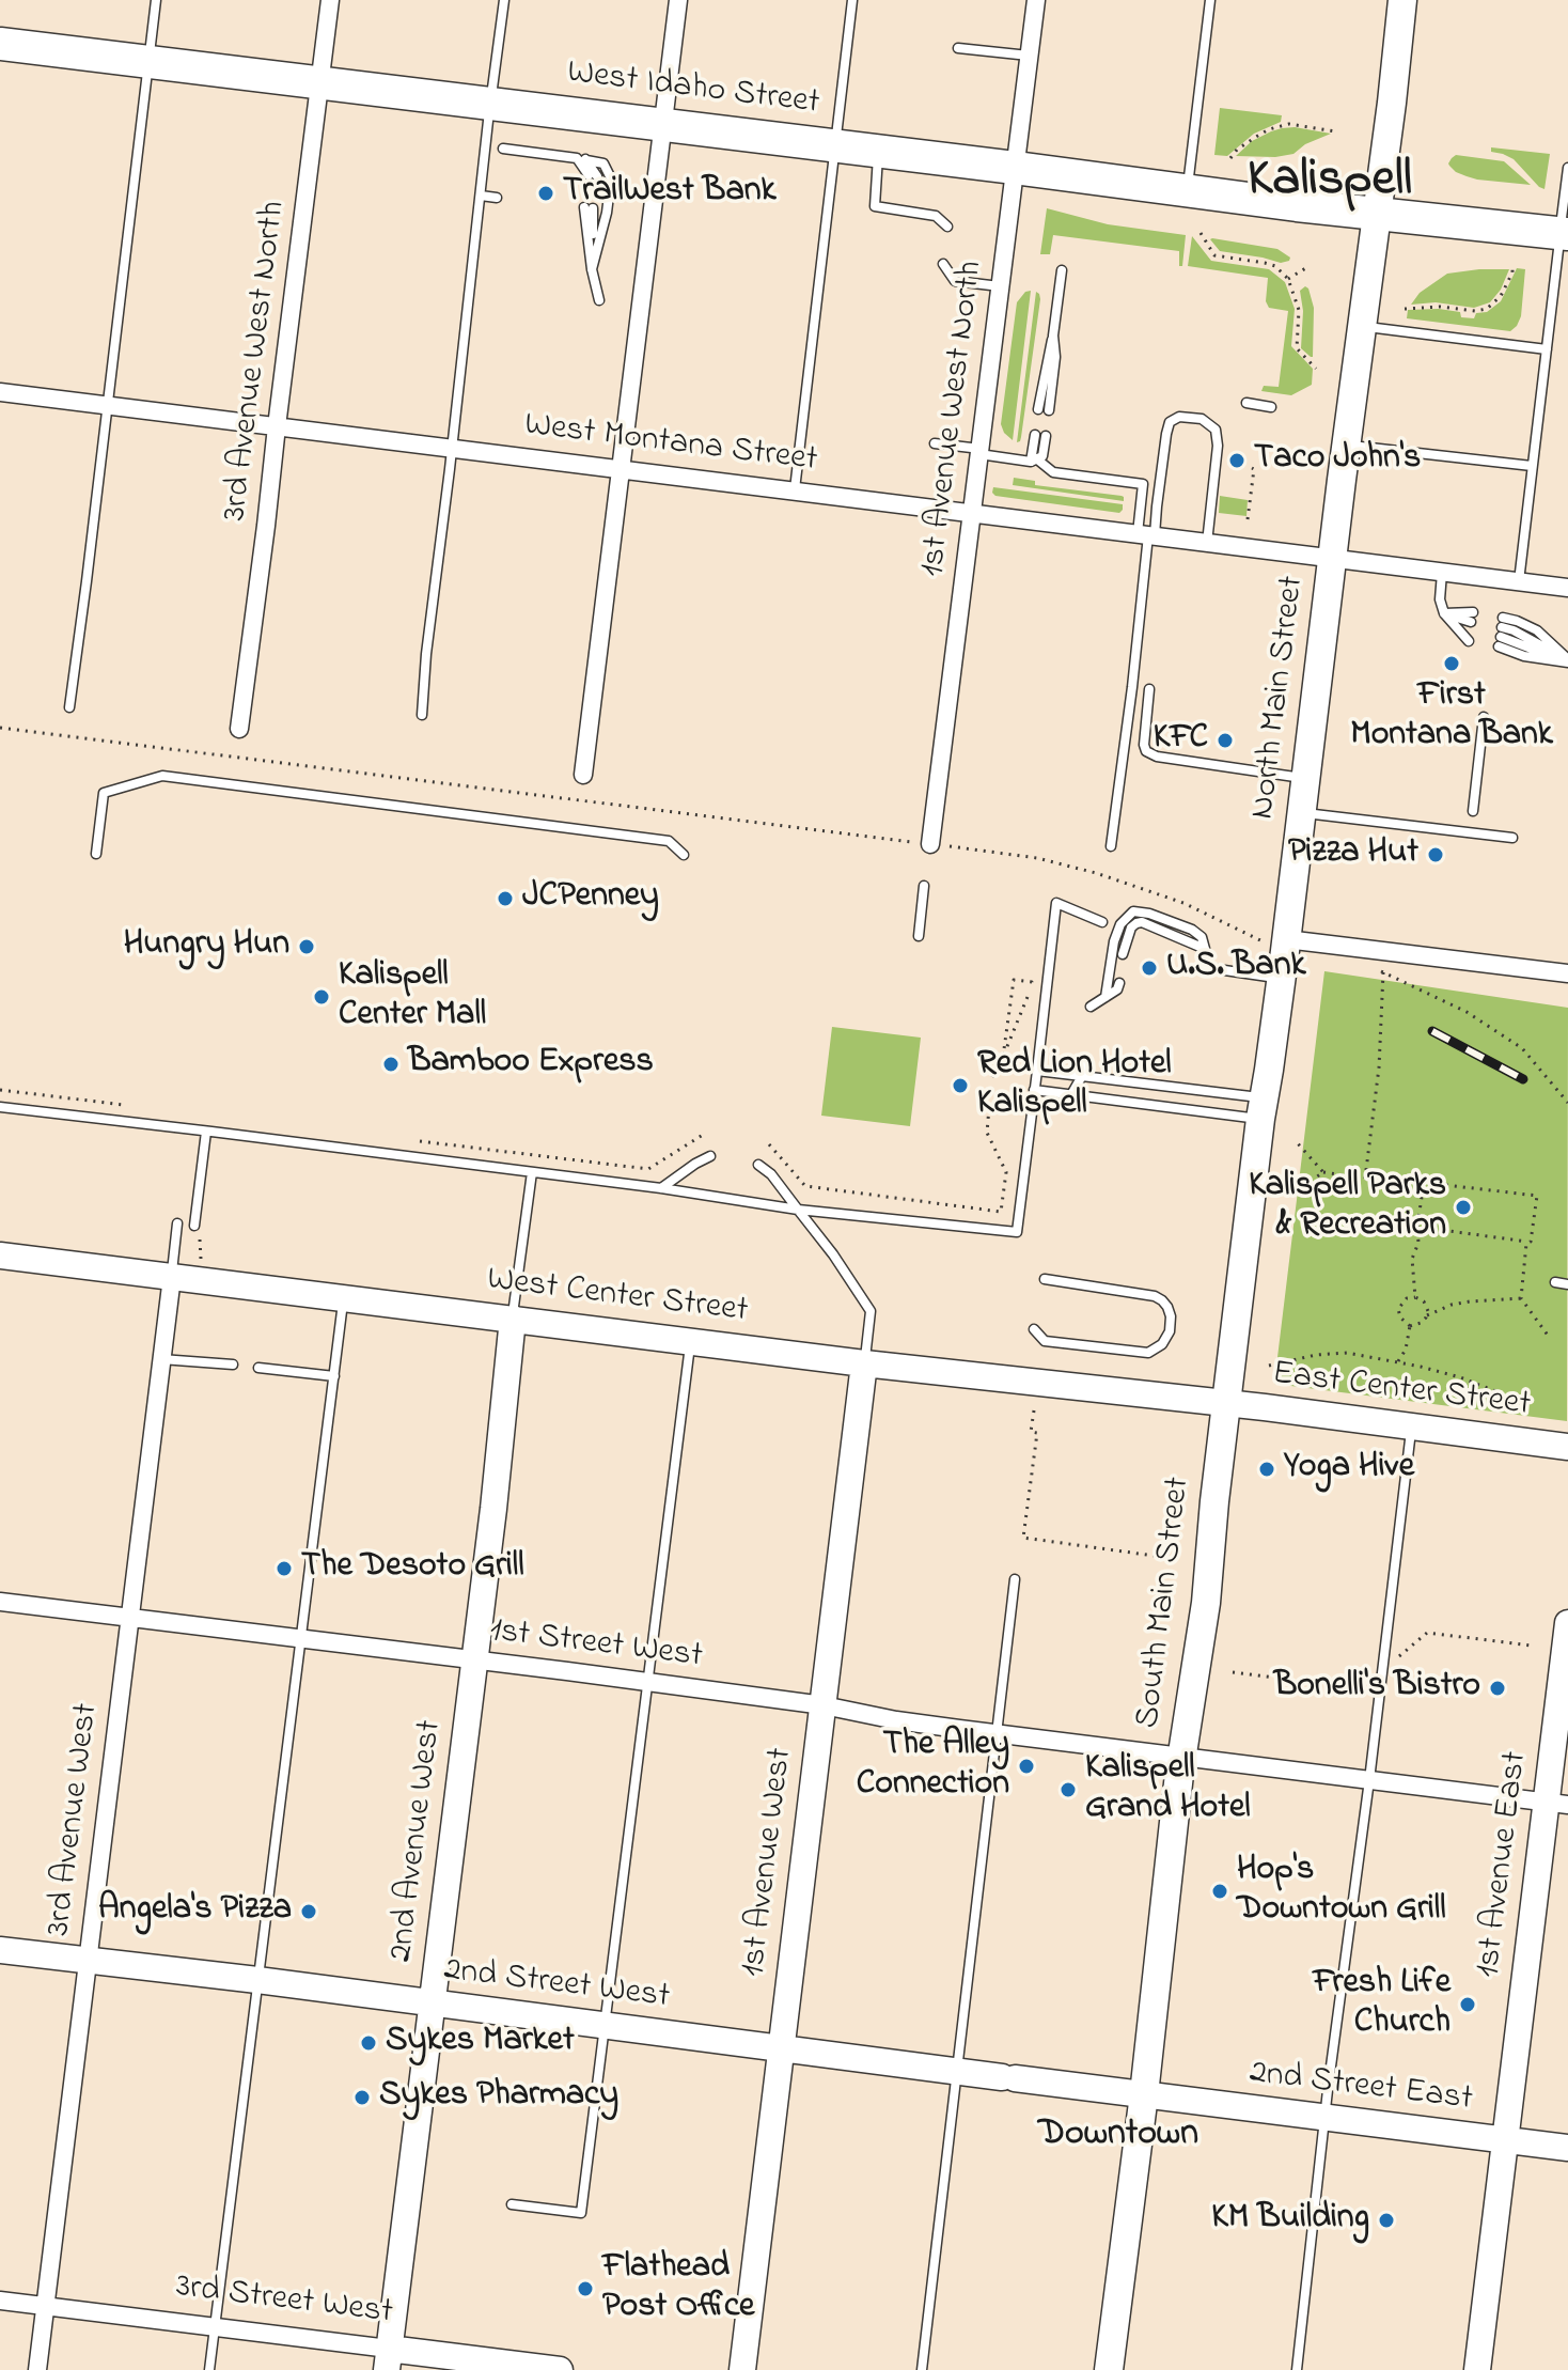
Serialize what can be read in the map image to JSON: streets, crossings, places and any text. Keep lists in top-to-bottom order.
{
  "streets": {
    "highway": ["West Idaho Street"],
    "main road": ["North Main Street", "South Main Street"],
    "street": [
      "3rd Avenue West North",
      "1st Avenue West North",
      "West Montana Street",
      "West Center Street",
      "East Center Street",
      "1st Street West",
      "3rd Avenue West",
      "2nd Avenue West",
      "1st Avenue West",
      "1st Avenue East",
      "2nd Street West",
      "2nd Street East",
      "3rd Street West"
    ]
  },
  "crossings": [
    ["West Idaho Street", "3rd Avenue West North"],
    ["West Idaho Street", "1st Avenue West North"],
    ["West Idaho Street", "North Main Street"],
    ["3rd Avenue West North", "West Montana Street"],
    ["1st Avenue West North", "West Montana Street"],
    ["West Montana Street", "North Main Street"],
    ["North Main Street", "West Center Street"],
    ["North Main Street", "East Center Street"],
    ["North Main Street", "South Main Street"],
    ["West Center Street", "East Center Street"],
    ["West Center Street", "South Main Street"],
    ["West Center Street", "3rd Avenue West"],
    ["West Center Street", "2nd Avenue West"],
    ["West Center Street", "1st Avenue West"],
    ["East Center Street", "South Main Street"],
    ["South Main Street", "1st Street West"],
    ["South Main Street", "2nd Street West"],
    ["South Main Street", "2nd Street East"],
    ["1st Street West", "3rd Avenue West"],
    ["1st Street West", "2nd Avenue West"],
    ["1st Street West", "1st Avenue West"],
    ["1st Street West", "1st Avenue East"],
    ["3rd Avenue West", "2nd Street West"],
    ["3rd Avenue West", "3rd Street West"],
    ["2nd Avenue West", "2nd Street West"],
    ["2nd Avenue West", "3rd Street West"],
    ["1st Avenue West", "2nd Street West"],
    ["1st Avenue East", "2nd Street East"],
    ["2nd Street West", "2nd Street East"]
  ],
  "districts": ["Kalispell", "Downtown"],
  "places": [
    "TrailWest Bank",
    "Taco John's",
    "First Montana Bank",
    "KFC",
    "Pizza Hut",
    "JCPenney",
    "Hungry Hun",
    "U.S. Bank",
    "Kalispell Center Mall",
    "Bamboo Express",
    "Red Lion Hotel Kalispell",
    "Kalispell Parks & Recreation",
    "Yoga Hive",
    "The Desoto Grill",
    "Bonelli's Bistro",
    "The Alley Connection",
    "Kalispell Grand Hotel",
    "Hop's Downtown Grill",
    "Angela's Pizza",
    "Fresh Life Church",
    "Sykes Market",
    "Sykes Pharmacy",
    "KM Building",
    "Flathead Post Office"
  ]
}
